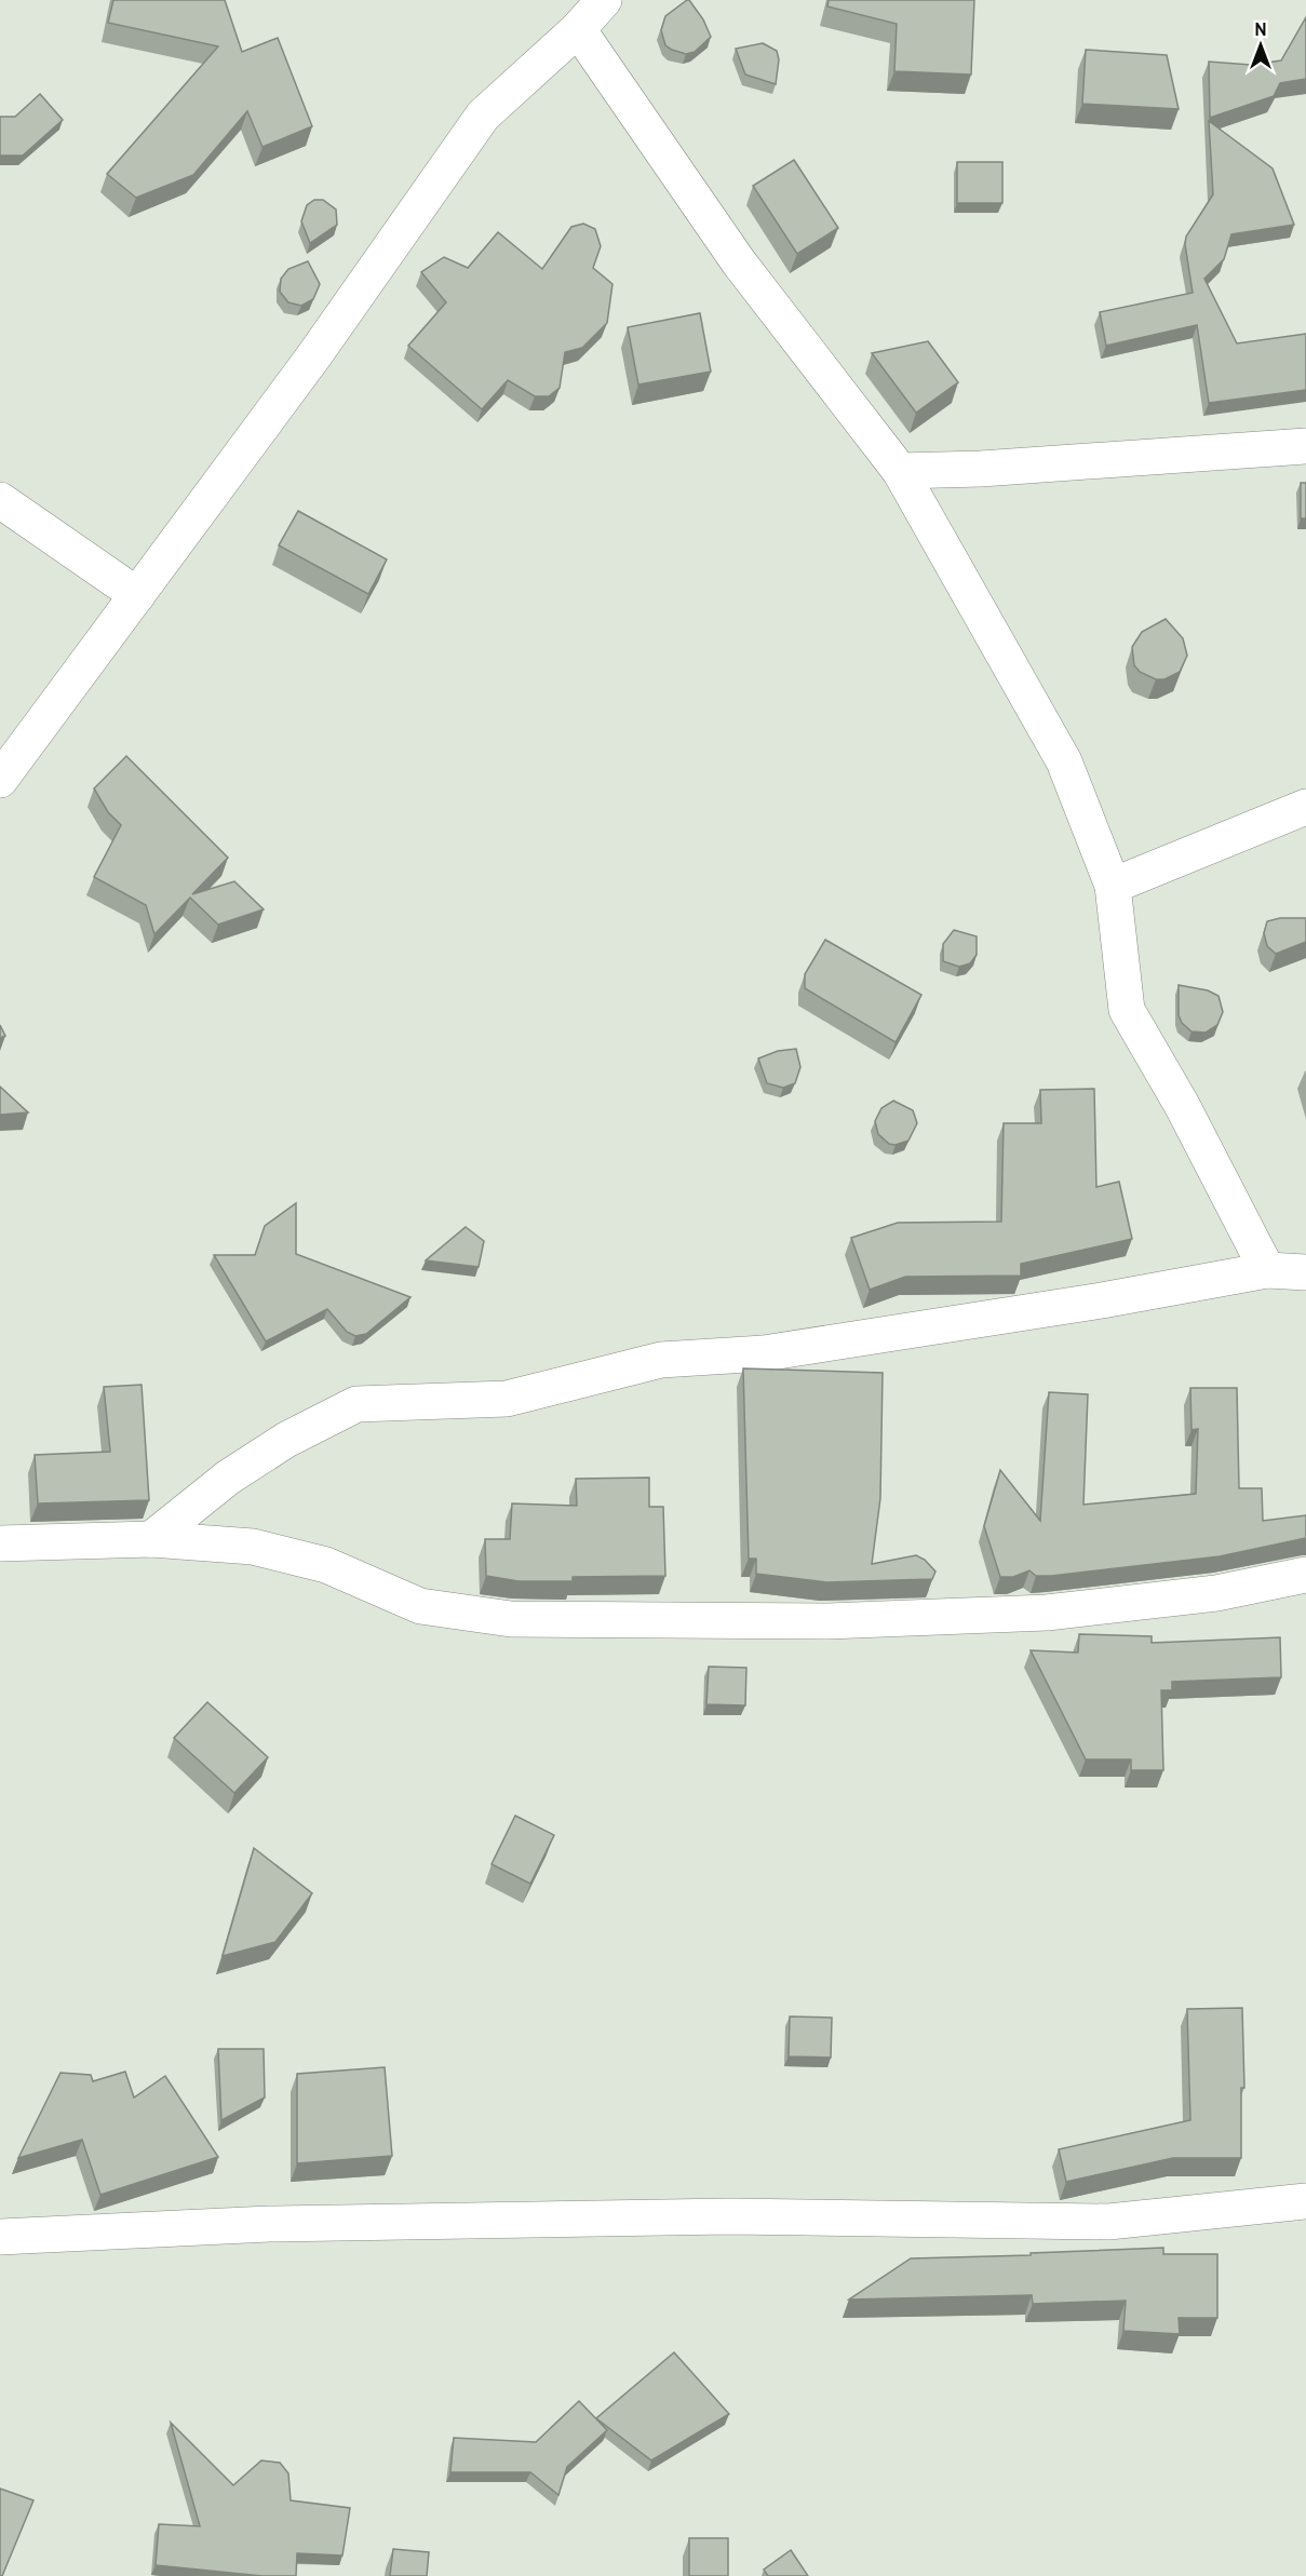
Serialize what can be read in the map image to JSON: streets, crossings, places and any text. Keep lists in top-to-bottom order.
{
  "north": "top"
}
